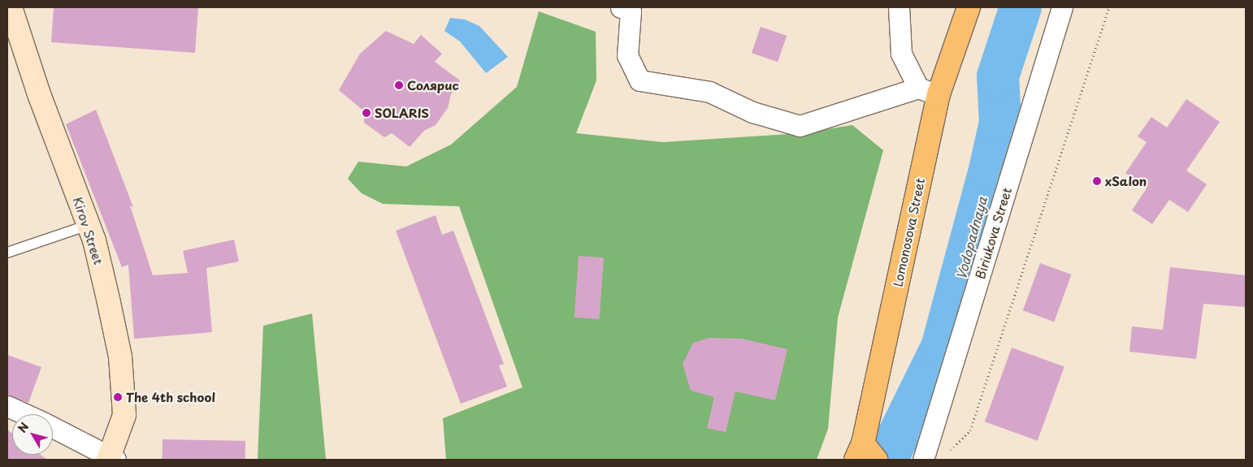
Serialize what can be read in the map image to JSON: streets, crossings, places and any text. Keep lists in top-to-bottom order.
{
  "streets": {
    "main road": ["Kirov Street", "Lomonosova Street"],
    "street": ["Biriukova Street"]
  },
  "water": ["Vodopadnaya"],
  "places": [
    "Солярис",
    "SOLARIS",
    "xSalon",
    "The 4th school"
  ],
  "north": "top left"
}
